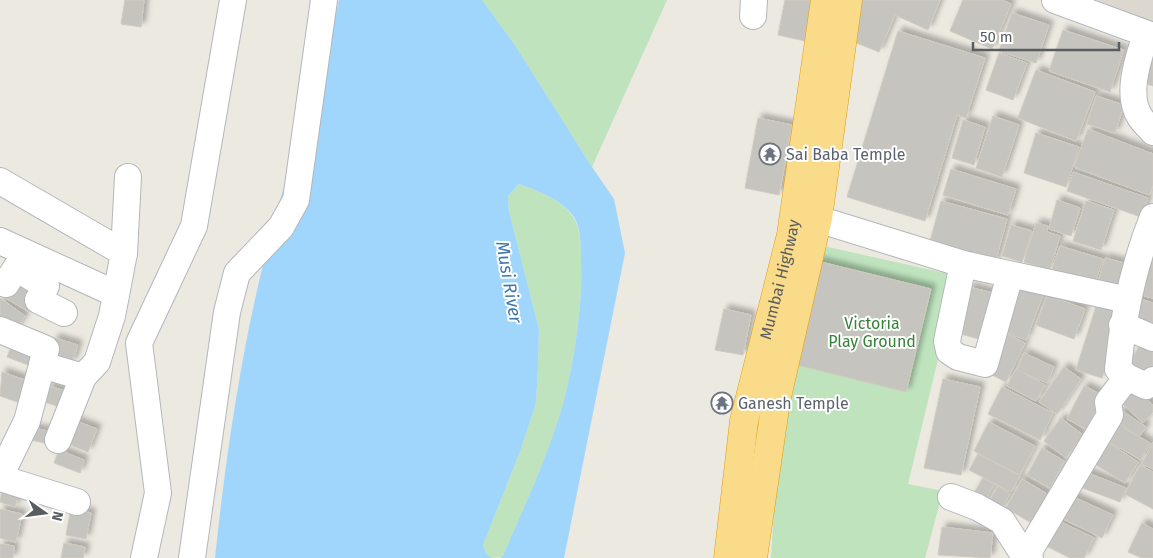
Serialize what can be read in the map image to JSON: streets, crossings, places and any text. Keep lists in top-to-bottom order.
{
  "streets": {
    "highway": ["Mumbai Highway"]
  },
  "water": ["Musi River"],
  "parks": ["Victoria Play Ground"],
  "places": {
    "temple": ["Sai Baba Temple", "Ganesh Temple"]
  },
  "scale_bar": "50 m",
  "north": "right"
}
